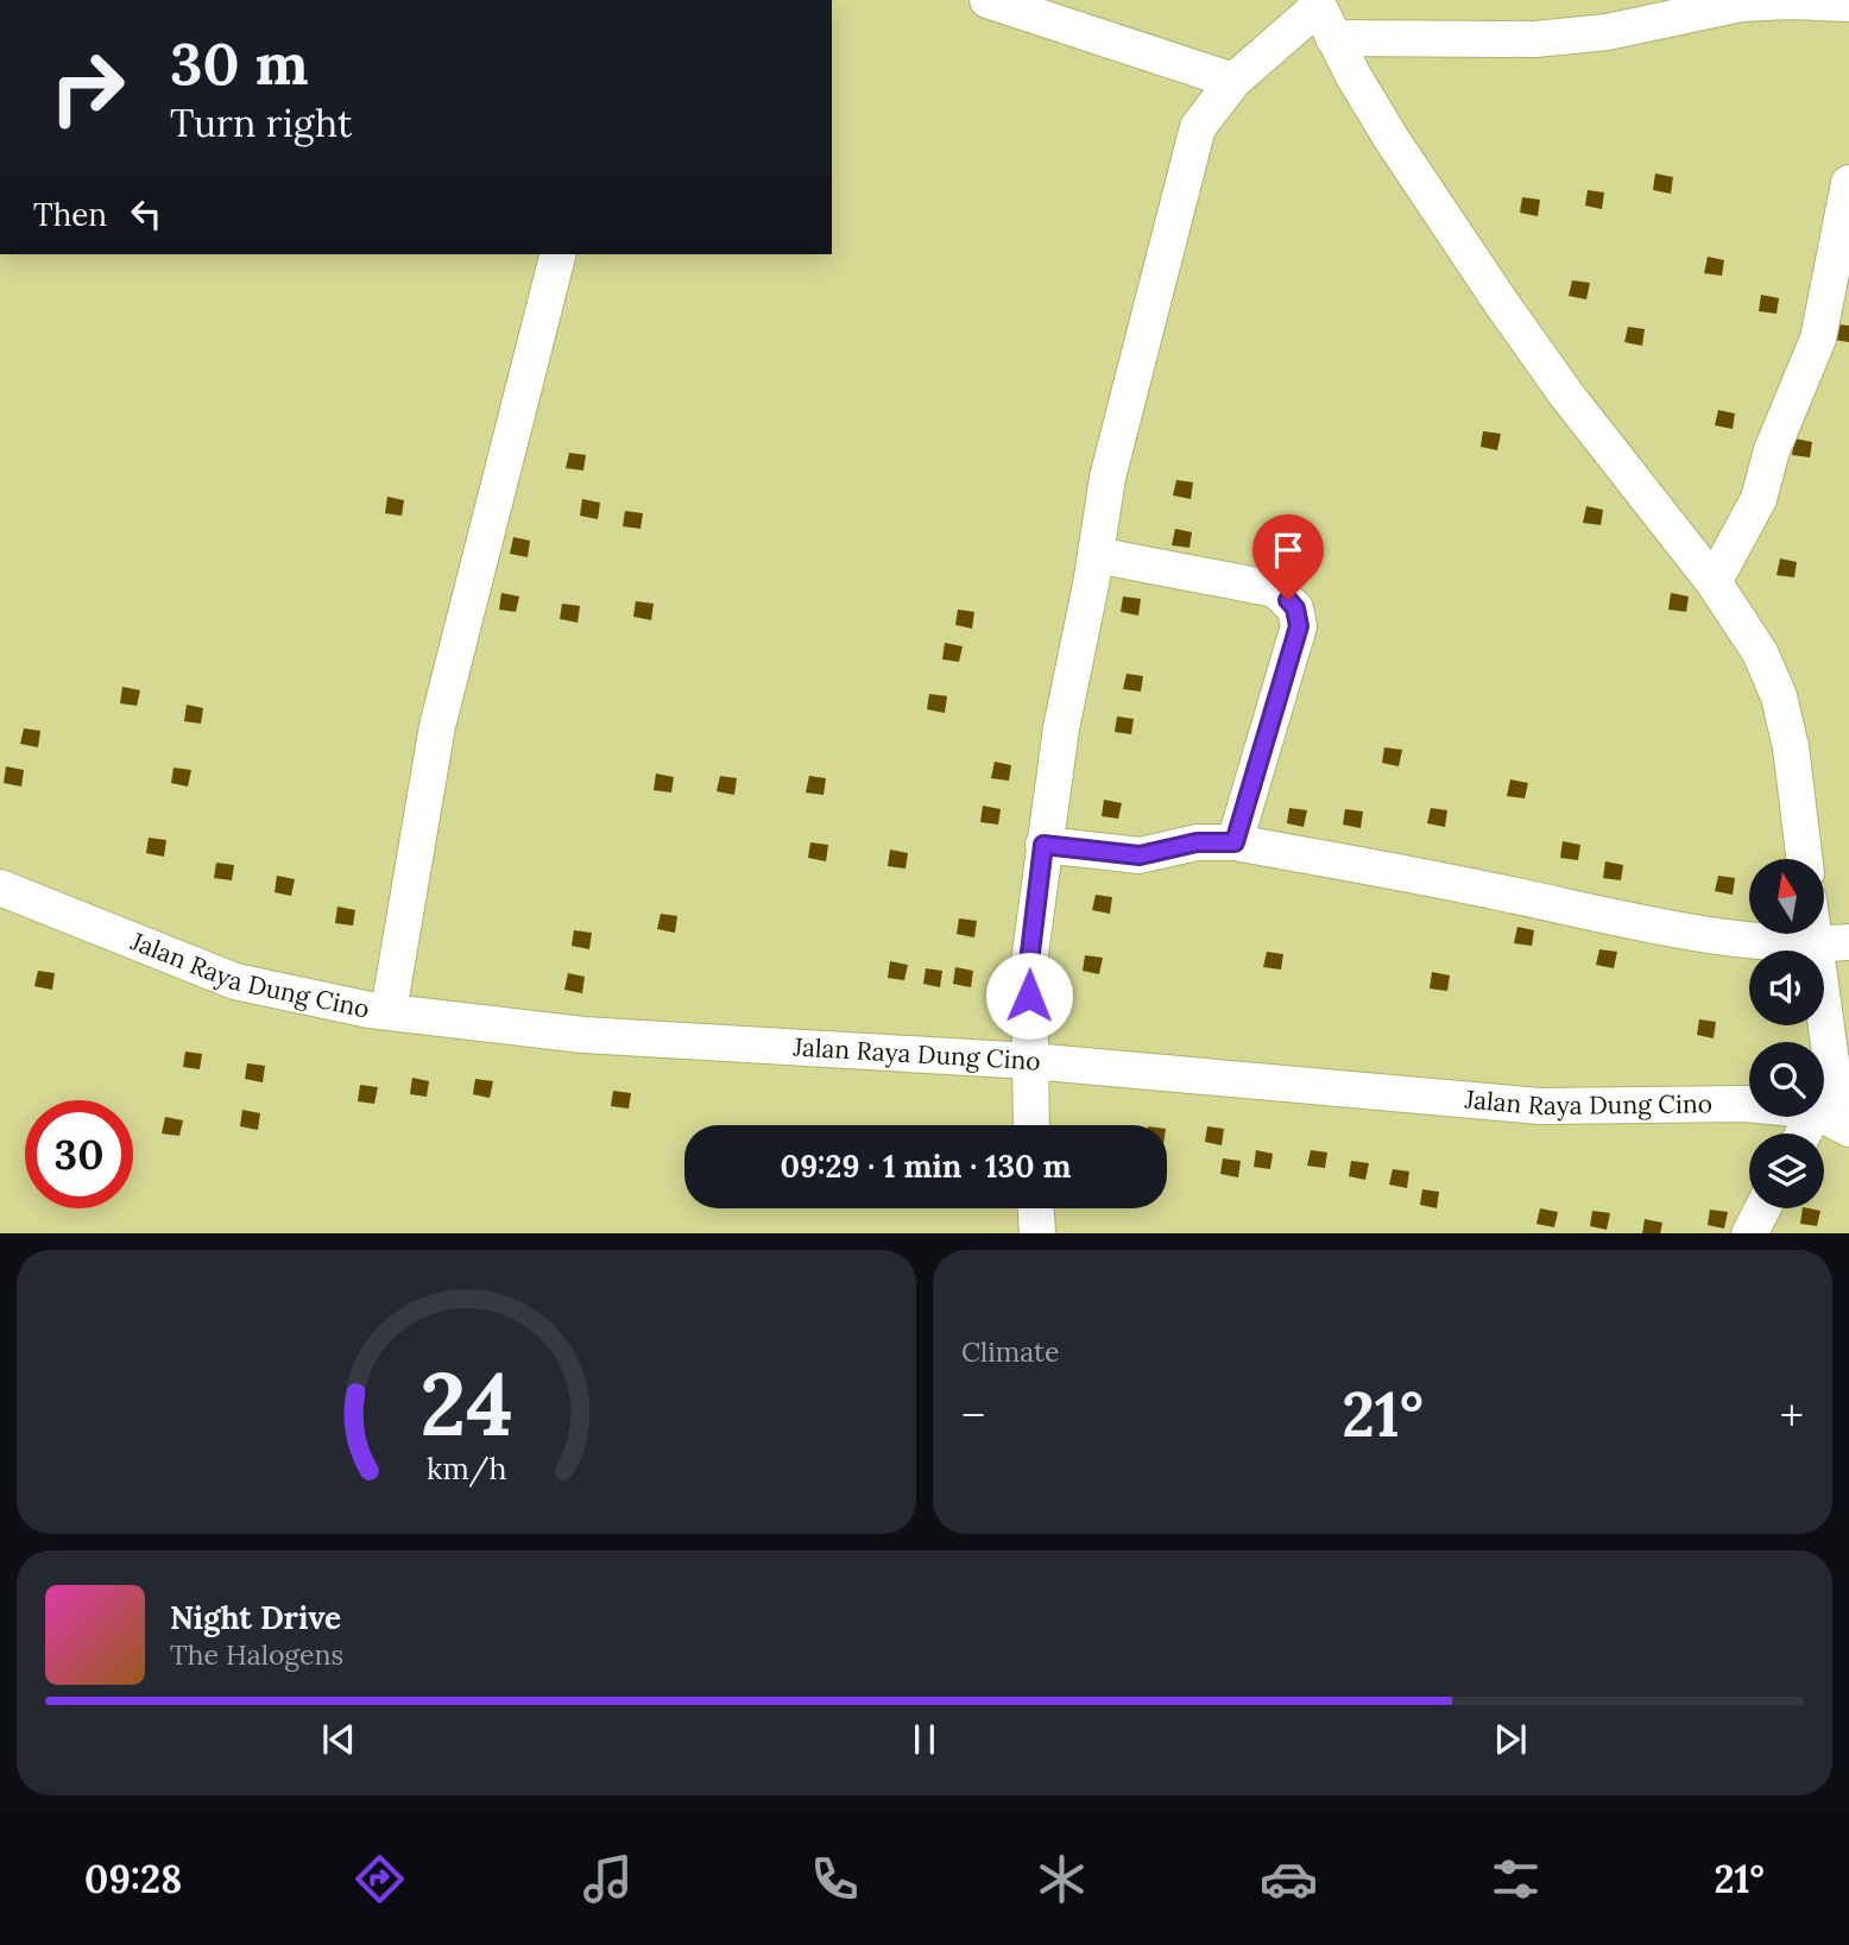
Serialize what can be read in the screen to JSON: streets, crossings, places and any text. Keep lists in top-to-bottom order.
{
  "streets": {
    "street": ["Jalan Raya Dung Cino"]
  },
  "north": "top",
  "page": {
    "turn": ["30 m", "Turn right"],
    "then": "Then",
    "limit": "30",
    "trip": "09:29 · 1 min · 130 m",
    "tile": "Climate",
    "heat": ["−", "21°", "+"],
    "song": ["Night Drive", "The Halogens"],
    "tabs": ["09:28", "21°"],
    "gauge": ["24", "km/h"]
  }
}
